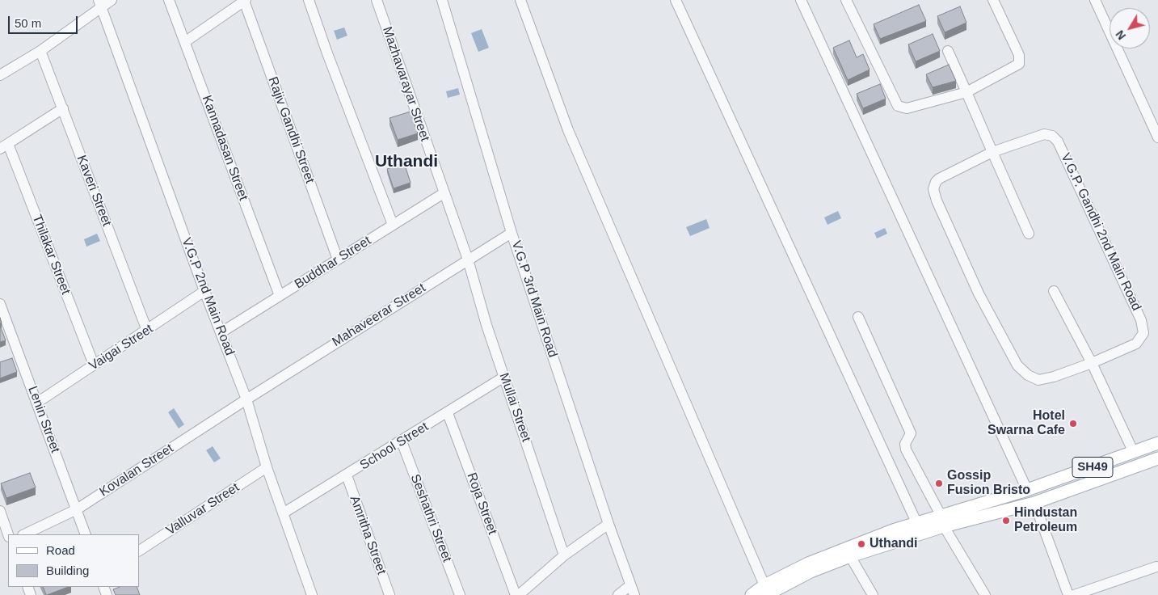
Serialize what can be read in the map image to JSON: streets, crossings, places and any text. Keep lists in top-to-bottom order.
{
  "streets": {
    "main road": ["SH49"],
    "street": [
      "Mazhavarayar Street",
      "Rajiv Gandhi Street",
      "Kannadasan Street",
      "Kaveri Street",
      "V.G.P. Gandhi 2nd Main Road",
      "Thilakar Street",
      "Buddhar Street",
      "V.G.P 2nd Main Road",
      "V.G.P 3rd Main Road",
      "Mahaveerar Street",
      "Vaigai Street",
      "Mullai Street",
      "Lenin Street",
      "School Street",
      "Kovalan Street",
      "Roja Street",
      "Valluvar Street",
      "Seshathri Street",
      "Amritha Street"
    ]
  },
  "crossings": [
    ["Mazhavarayar Street", "Buddhar Street"],
    ["Mazhavarayar Street", "Mahaveerar Street"],
    ["Mazhavarayar Street", "Mullai Street"],
    ["Rajiv Gandhi Street", "Buddhar Street"],
    ["Kannadasan Street", "Buddhar Street"],
    ["Kaveri Street", "Vaigai Street"],
    ["Thilakar Street", "Vaigai Street"],
    ["Buddhar Street", "V.G.P 2nd Main Road"],
    ["V.G.P 2nd Main Road", "Mahaveerar Street"],
    ["V.G.P 2nd Main Road", "Vaigai Street"],
    ["V.G.P 2nd Main Road", "School Street"],
    ["V.G.P 2nd Main Road", "Kovalan Street"],
    ["V.G.P 2nd Main Road", "Valluvar Street"],
    ["V.G.P 3rd Main Road", "Mahaveerar Street"],
    ["Mahaveerar Street", "Mullai Street"],
    ["Mahaveerar Street", "Kovalan Street"],
    ["Vaigai Street", "Lenin Street"],
    ["Mullai Street", "School Street"],
    ["Lenin Street", "Kovalan Street"],
    ["School Street", "Roja Street"],
    ["School Street", "Seshathri Street"],
    ["School Street", "Amritha Street"]
  ],
  "districts": ["Uthandi"],
  "places": [
    "Hotel Swarna Cafe",
    "Gossip Fusion Bristo",
    "Hindustan Petroleum",
    "Uthandi"
  ],
  "legend": ["Road", "Building"],
  "scale_bar": "50 m",
  "north": "bottom left"
}
